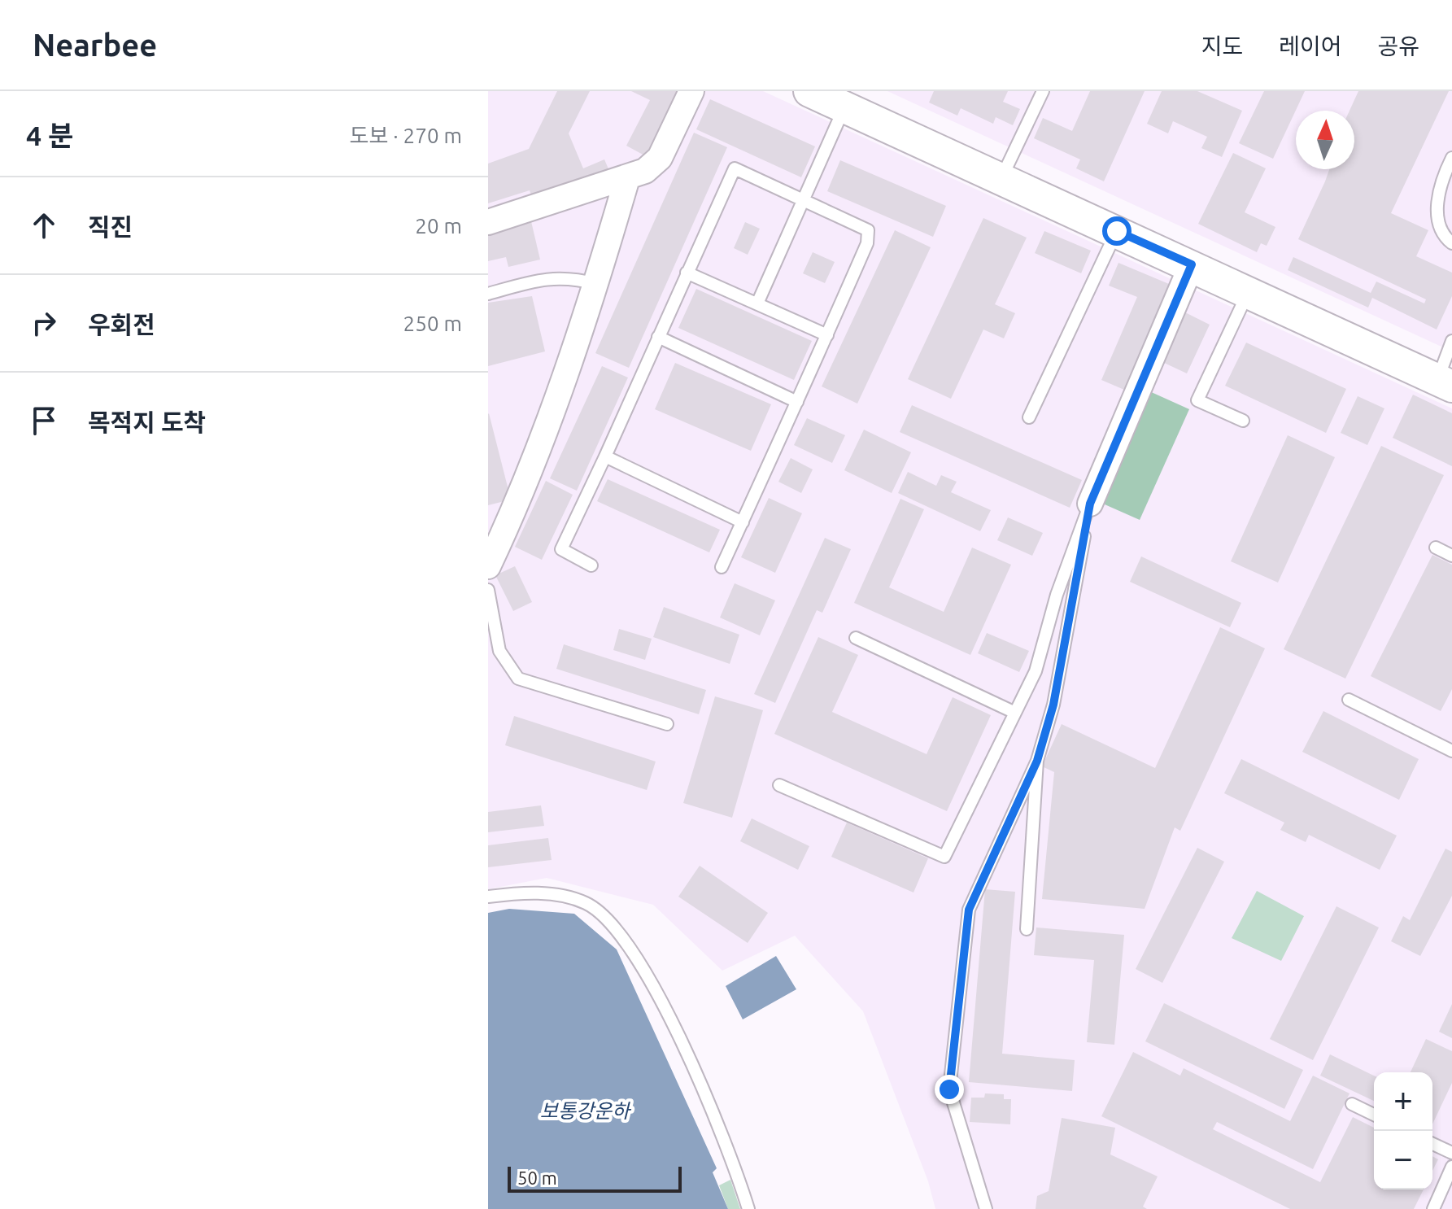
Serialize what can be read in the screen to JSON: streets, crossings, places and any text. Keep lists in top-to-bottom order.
{
  "water": ["보통강운하"],
  "scale_bar": "50 m",
  "north": "top",
  "page": {
    "header": "Nearbee",
    "nav": ["지도", "레이어", "공유"],
    "heading": ["4 분", "도보 · 270 m"],
    "list": [
      ["직진", "20 m"],
      ["우회전", "250 m"],
      "목적지 도착"
    ],
    "map_buttons": ["+", "−"],
    "scale": "50 m"
  }
}
